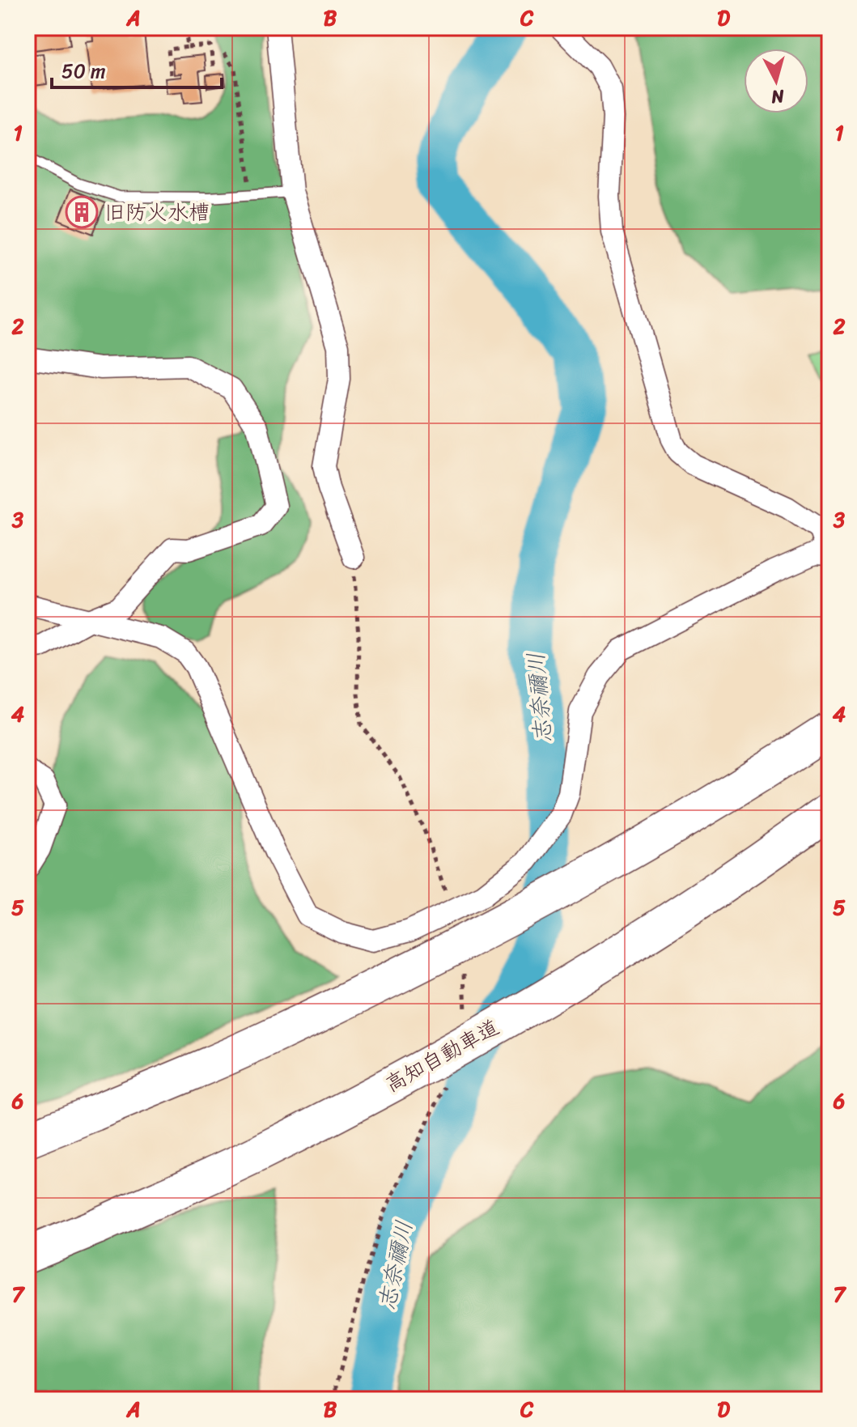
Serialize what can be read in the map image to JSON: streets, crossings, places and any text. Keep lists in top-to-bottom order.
{
  "streets": {
    "highway": ["高知自動車道"]
  },
  "water": ["志奈禰川"],
  "places": {
    "building": ["旧防火水槽"]
  },
  "scale_bar": "50 m",
  "north": "bottom",
  "grid": {
    "columns": [
      "A",
      "B",
      "C",
      "D"
    ],
    "rows": [
      "1",
      "2",
      "3",
      "4",
      "5",
      "6",
      "7"
    ]
  }
}
